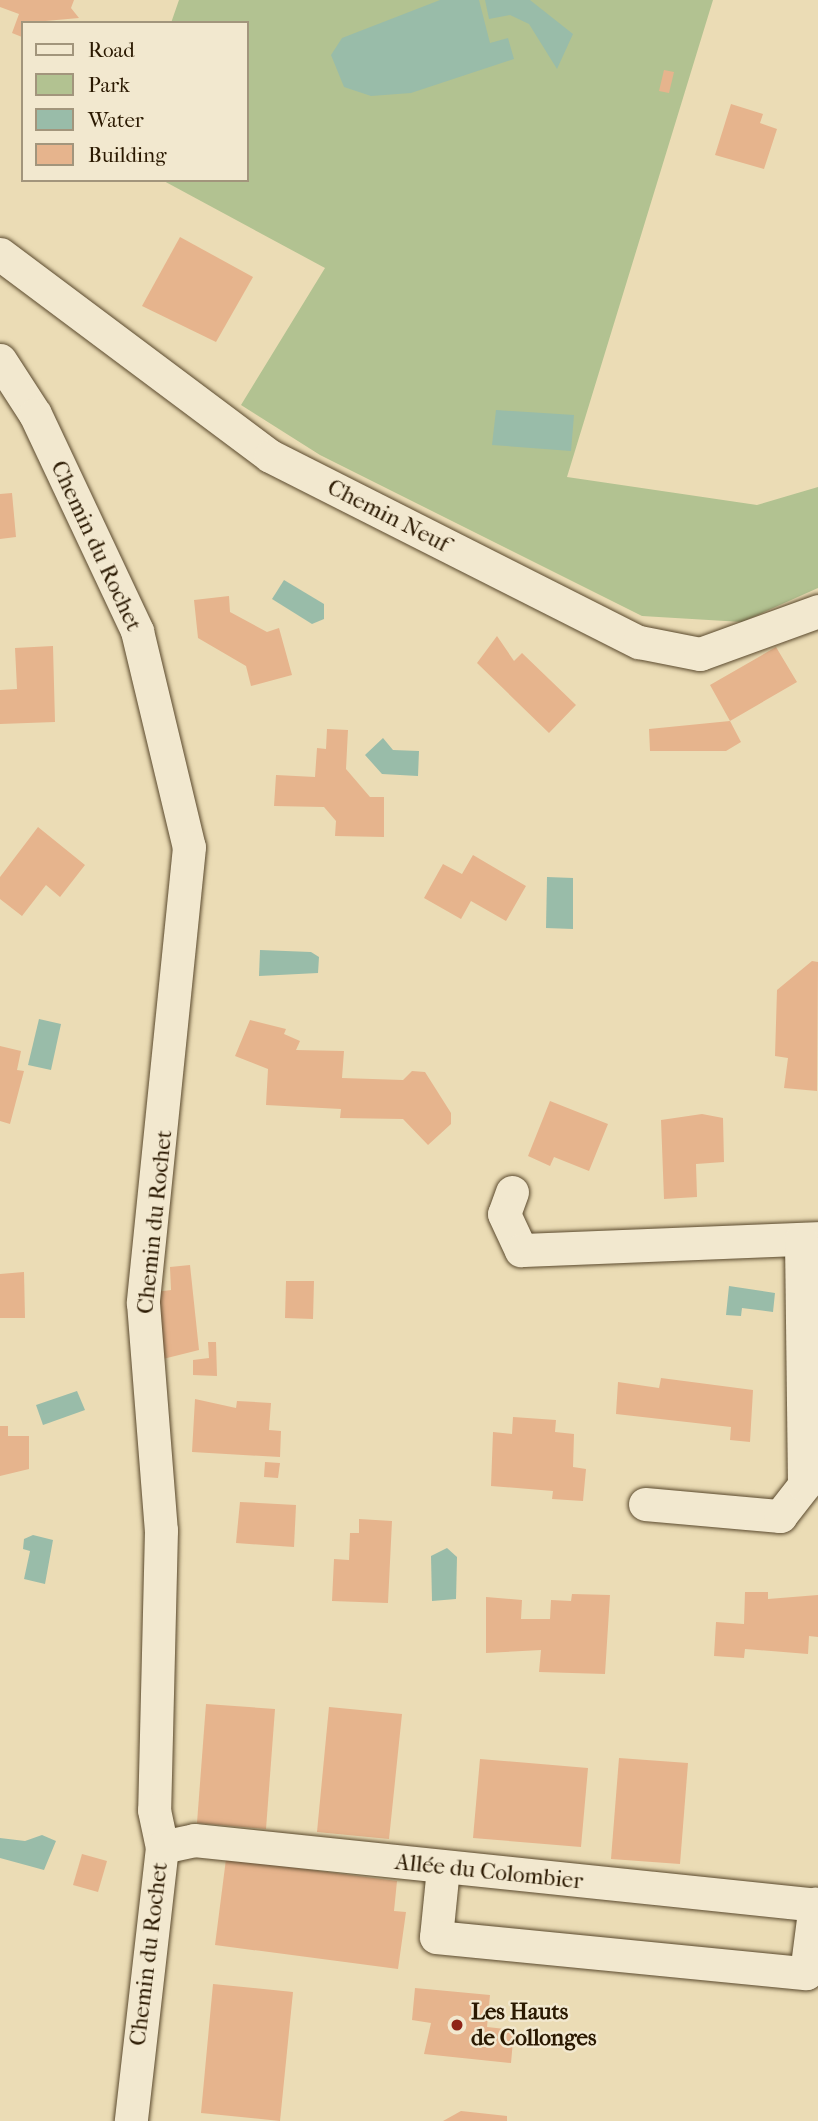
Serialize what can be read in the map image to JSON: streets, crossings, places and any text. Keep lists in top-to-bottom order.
{
  "streets": {
    "street": ["Chemin Neuf", "Chemin du Rochet", "Allée du Colombier"]
  },
  "crossings": [
    ["Chemin du Rochet", "Allée du Colombier"]
  ],
  "places": ["Les Hauts de Collonges"],
  "legend": [
    "Road",
    "Park",
    "Water",
    "Building"
  ]
}
